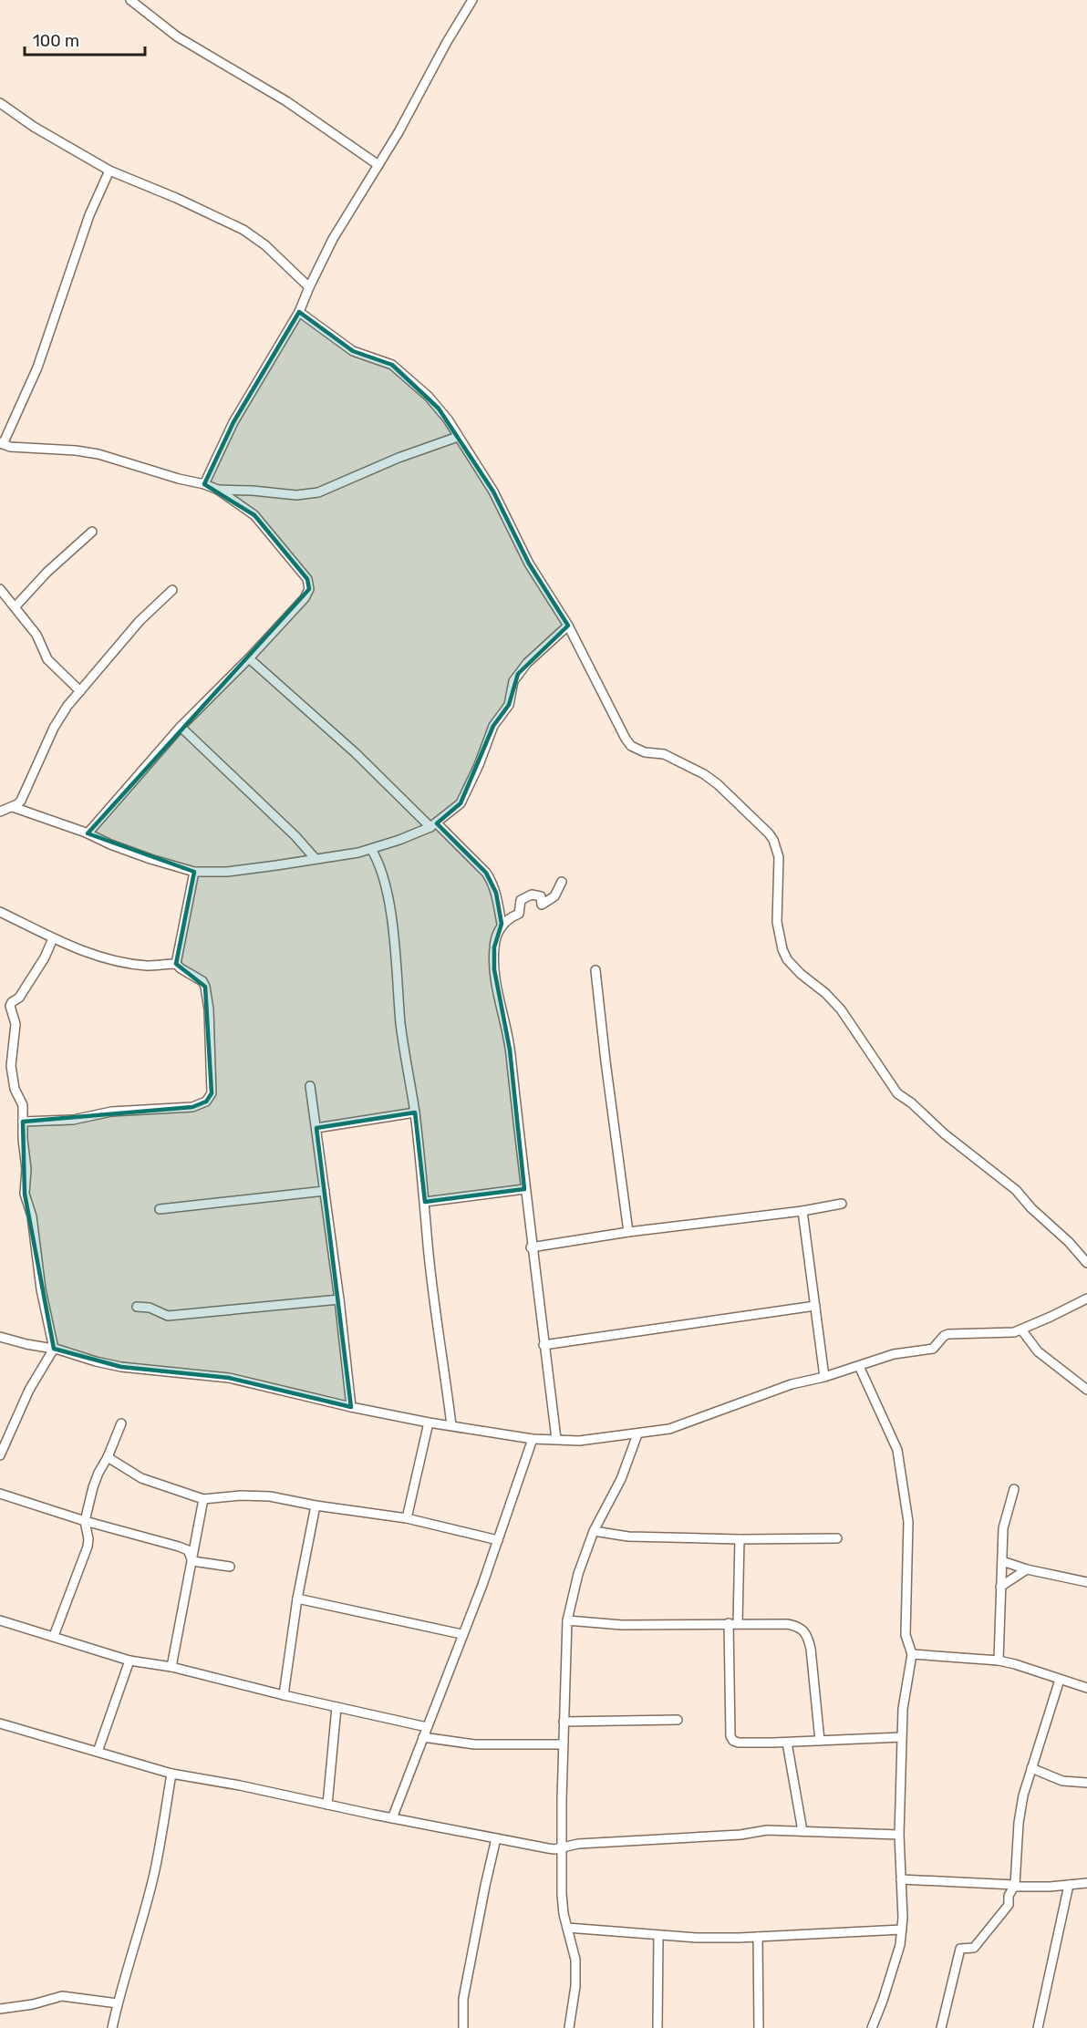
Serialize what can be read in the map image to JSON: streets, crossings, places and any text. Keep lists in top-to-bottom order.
{
  "scale_bar": "100 m"
}
